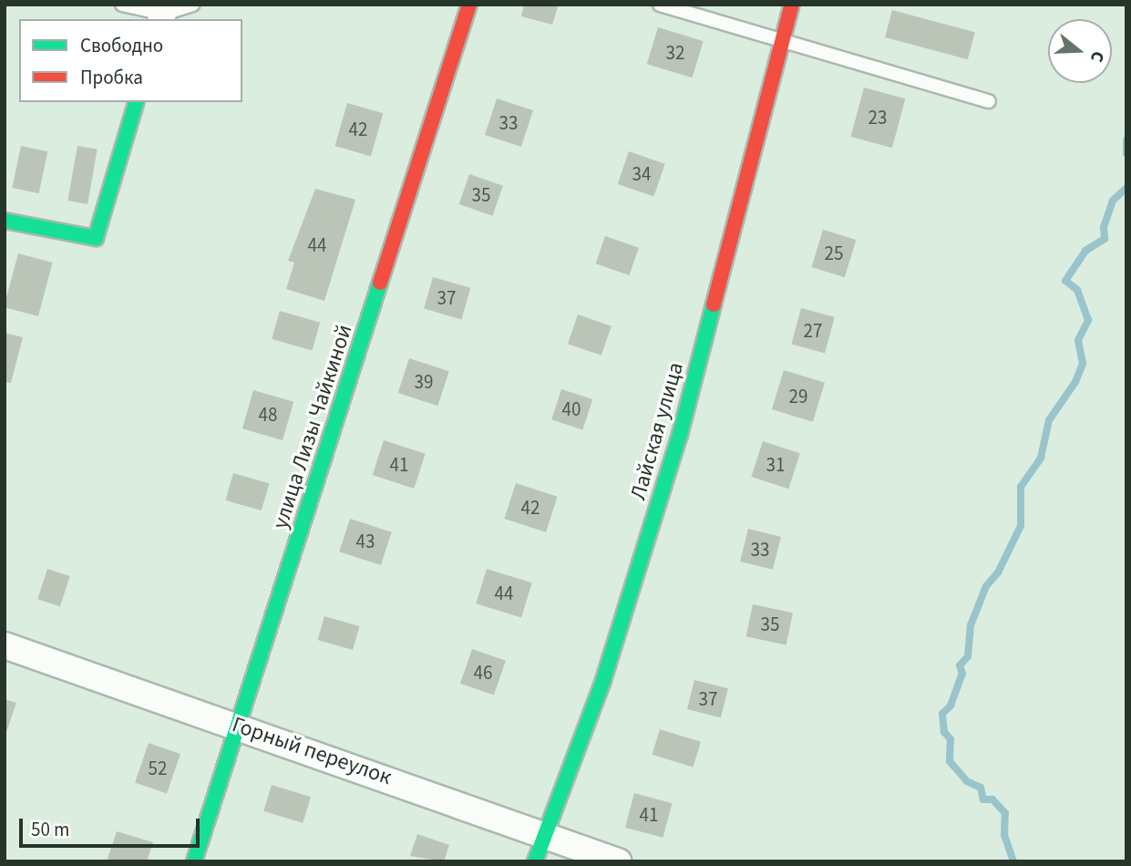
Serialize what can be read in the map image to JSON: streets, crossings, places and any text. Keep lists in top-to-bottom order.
{
  "streets": {
    "street": ["улица Лизы Чайкиной", "Лайская улица", "Горный переулок"]
  },
  "crossings": [
    ["улица Лизы Чайкиной", "Горный переулок"],
    ["Лайская улица", "Горный переулок"]
  ],
  "house_numbers": [
    "32",
    "23",
    "33",
    "42",
    "34",
    "35",
    "44",
    "25",
    "37",
    "27",
    "39",
    "29",
    "40",
    "48",
    "41",
    "31",
    "42",
    "43",
    "33",
    "44",
    "35",
    "46",
    "37",
    "52",
    "41"
  ],
  "legend": ["Свободно", "Пробка"],
  "scale_bar": "50 m",
  "north": "right"
}
